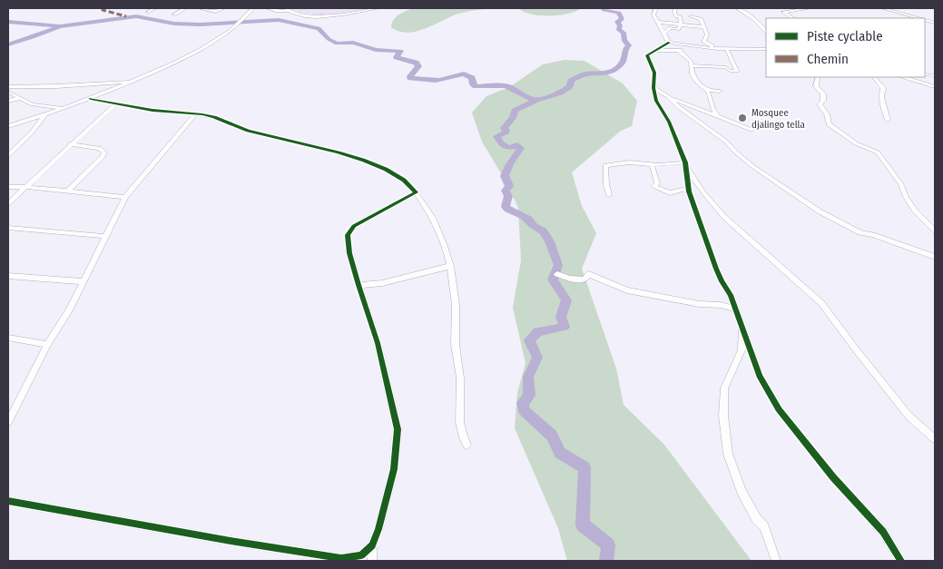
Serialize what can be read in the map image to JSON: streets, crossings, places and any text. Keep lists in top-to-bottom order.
{
  "places": ["Mosquee djalingo tella"],
  "legend": ["Piste cyclable", "Chemin"]
}
